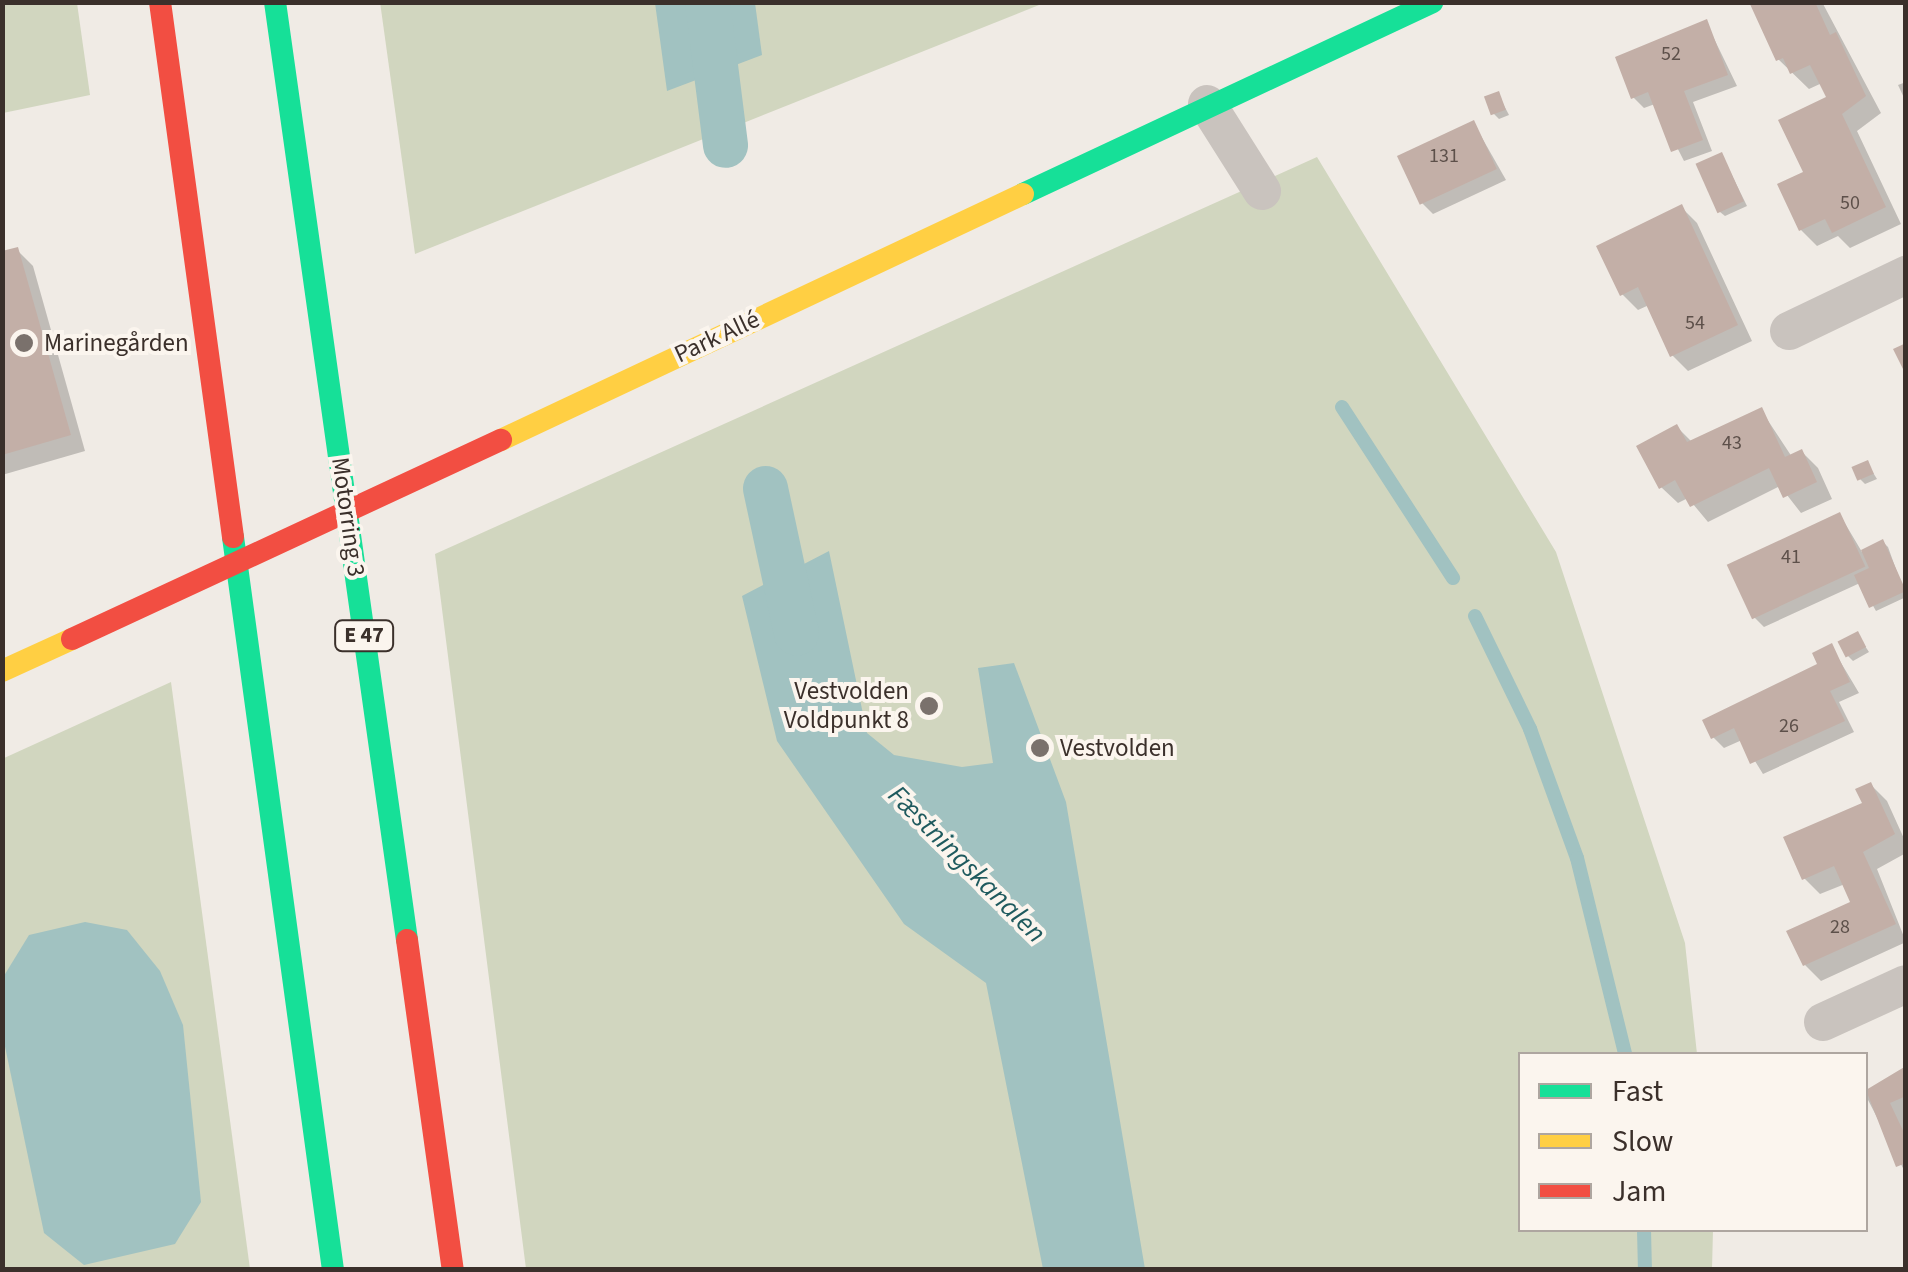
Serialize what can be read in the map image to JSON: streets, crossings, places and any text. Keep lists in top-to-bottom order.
{
  "streets": {
    "main road": ["Park Allé", "Motorring 3", "E 47"]
  },
  "water": ["Fæstningskanalen"],
  "places": ["Marinegården", "Vestvolden Voldpunkt 8", "Vestvolden"],
  "house_numbers": [
    "52",
    "131",
    "50",
    "54",
    "43",
    "41",
    "26",
    "28"
  ],
  "legend": ["Fast", "Slow", "Jam"]
}
